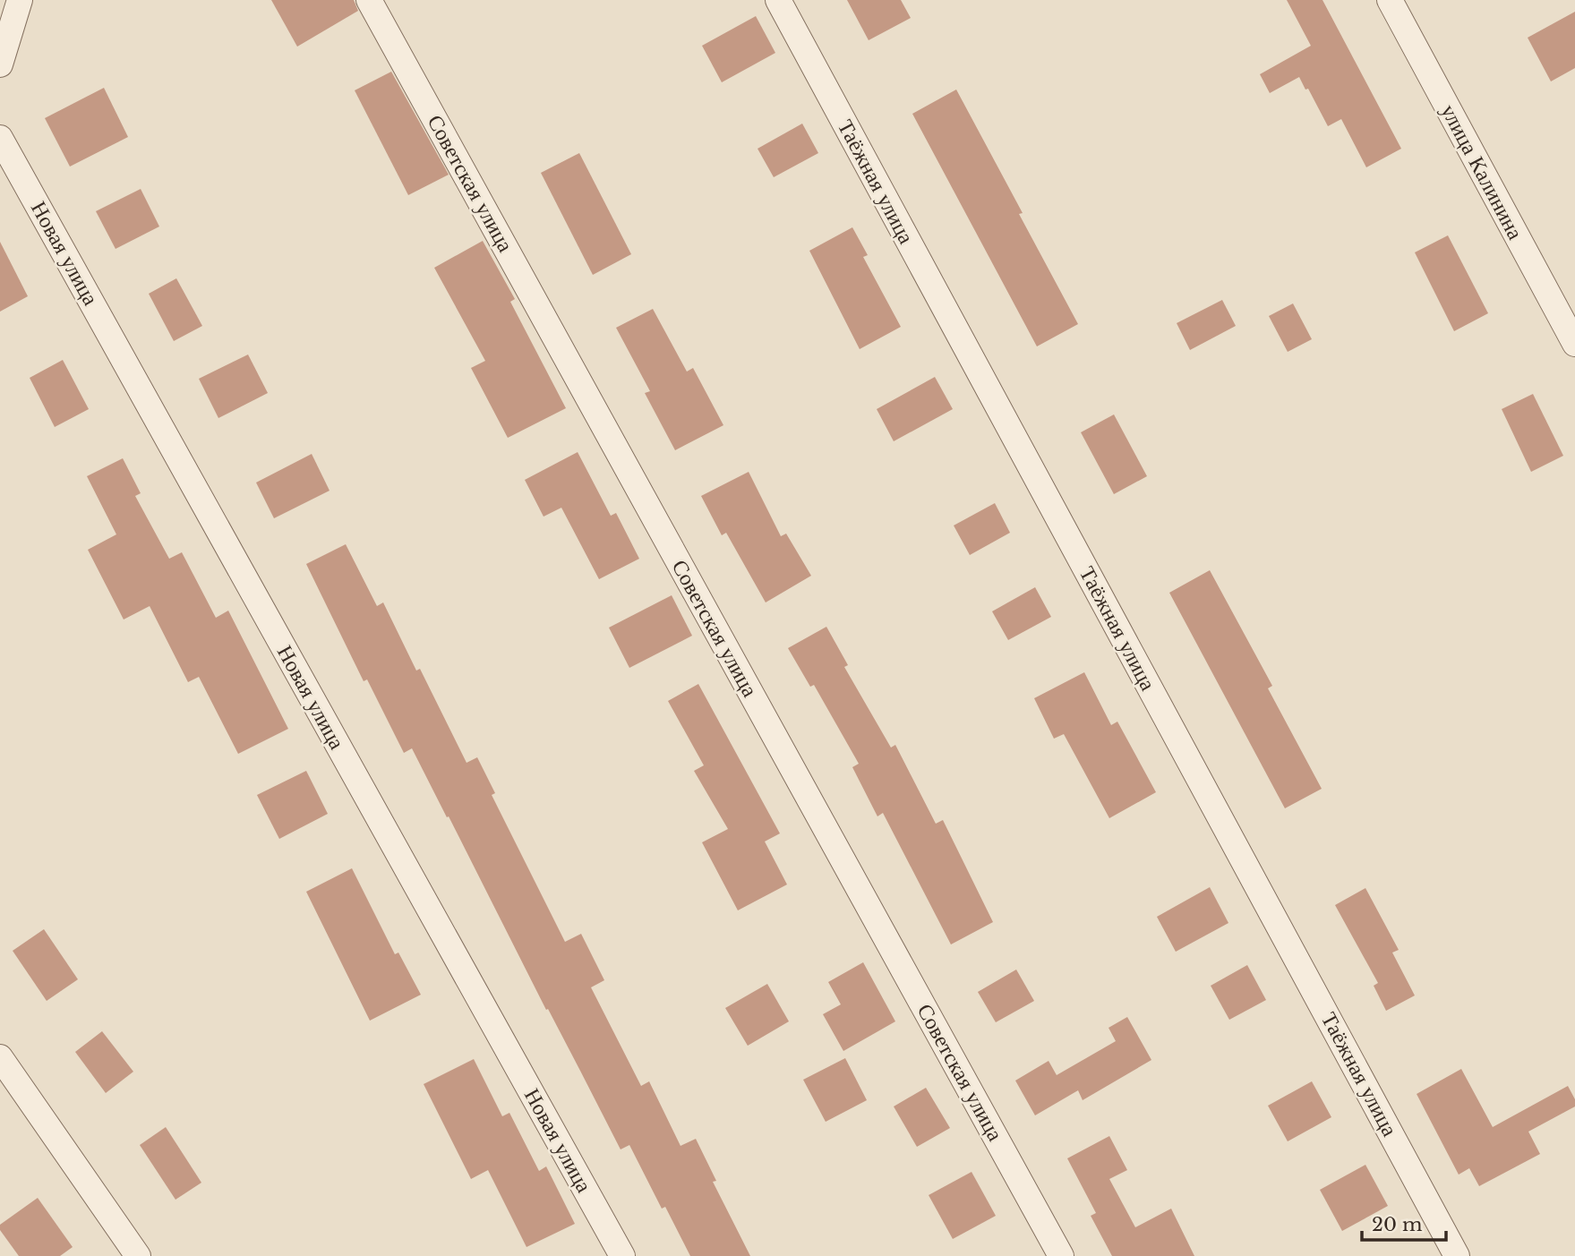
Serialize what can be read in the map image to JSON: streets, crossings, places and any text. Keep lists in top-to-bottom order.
{
  "streets": {
    "street": [
      "улица Калинина",
      "Таёжная улица",
      "Советская улица",
      "Новая улица"
    ]
  },
  "scale_bar": "20 m"
}
